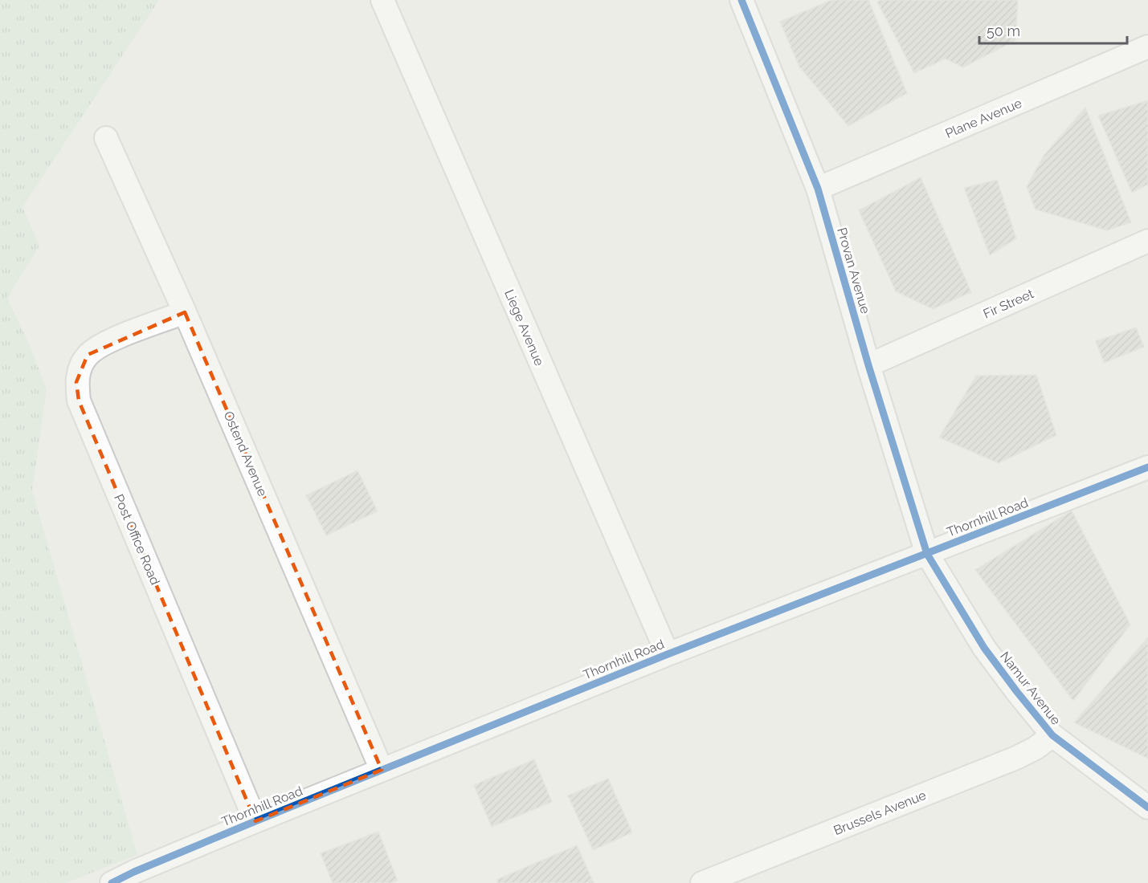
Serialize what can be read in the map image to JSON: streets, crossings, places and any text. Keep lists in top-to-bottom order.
{
  "streets": {
    "street": [
      "Plane Avenue",
      "Provan Avenue",
      "Fir Street",
      "Liege Avenue",
      "Ostend Avenue",
      "Thornhill Road",
      "Post Office Road",
      "Namur Avenue",
      "Brussels Avenue"
    ]
  },
  "crossings": [
    ["Plane Avenue", "Provan Avenue"],
    ["Provan Avenue", "Fir Street"],
    ["Provan Avenue", "Thornhill Road"],
    ["Provan Avenue", "Namur Avenue"],
    ["Liege Avenue", "Thornhill Road"],
    ["Ostend Avenue", "Thornhill Road"],
    ["Ostend Avenue", "Post Office Road"],
    ["Thornhill Road", "Post Office Road"],
    ["Thornhill Road", "Namur Avenue"],
    ["Namur Avenue", "Brussels Avenue"]
  ],
  "scale_bar": "50 m"
}
